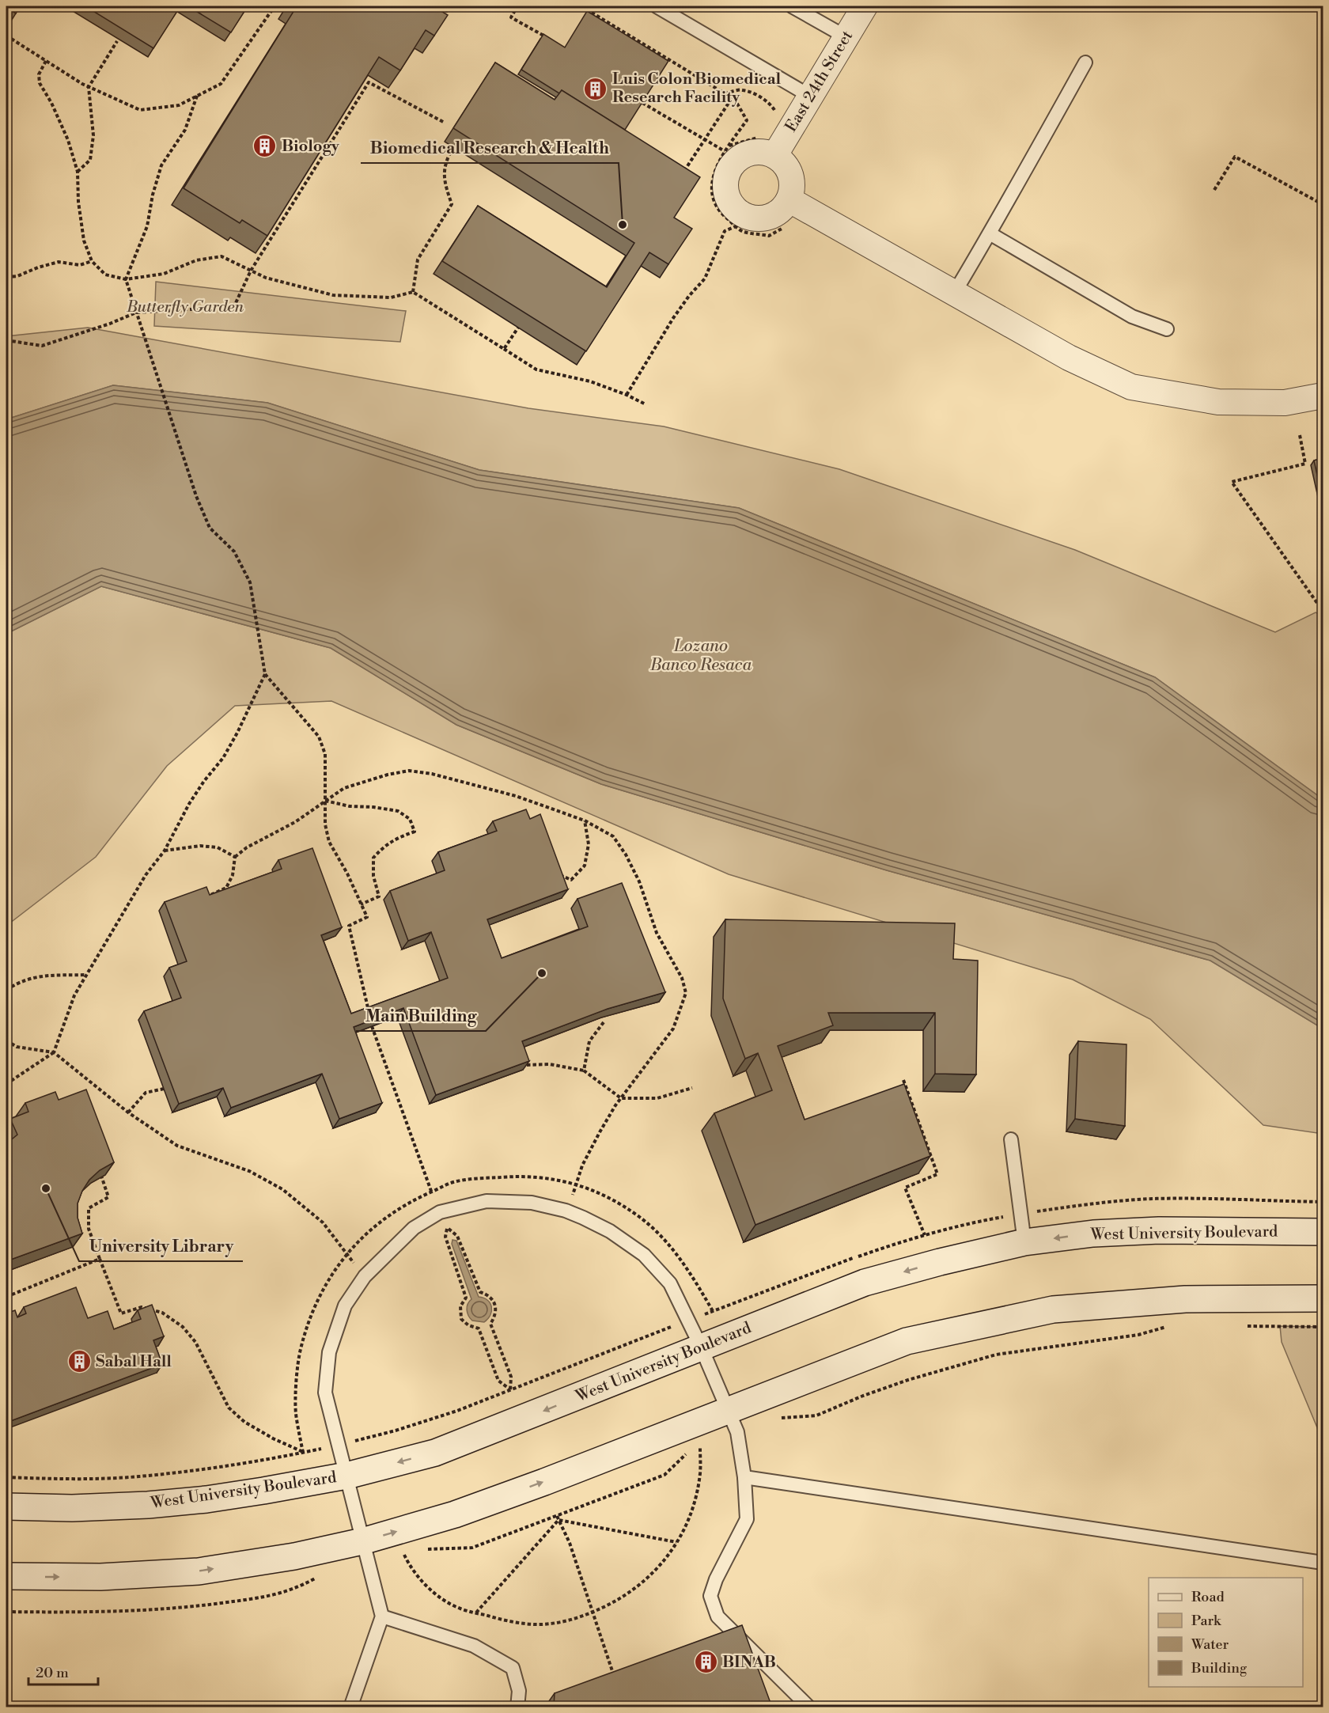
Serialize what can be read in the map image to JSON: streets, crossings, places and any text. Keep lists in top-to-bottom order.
{
  "streets": {
    "main road": ["West University Boulevard"],
    "street": ["East 24th Street"]
  },
  "water": ["Lozano Banco Resaca"],
  "parks": ["Butterfly Garden"],
  "places": {
    "building": [
      "Luis Colon Biomedical Research Facility",
      "Biology",
      "Sabal Hall",
      "BINAB"
    ],
    "other": ["Biomedical Research & Health", "Main Building", "University Library"]
  },
  "legend": [
    "Road",
    "Park",
    "Water",
    "Building"
  ],
  "scale_bar": "20 m"
}
